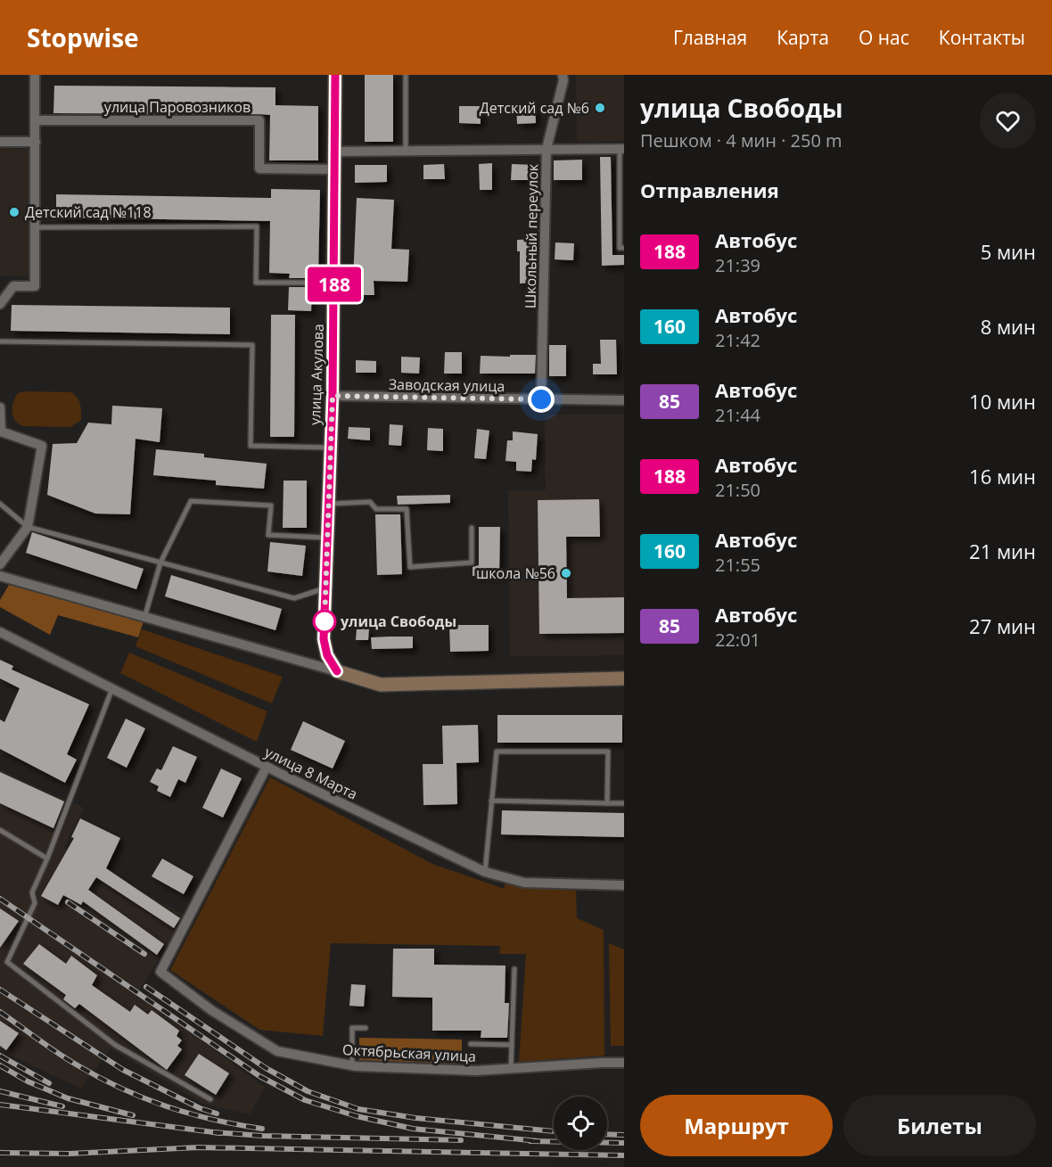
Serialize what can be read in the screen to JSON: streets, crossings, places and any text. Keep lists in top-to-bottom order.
{
  "streets": {
    "street": [
      "улица Паровозников",
      "Школьный переулок",
      "улица Акулова",
      "Заводская улица",
      "улица 8 Марта",
      "Октябрьская улица"
    ]
  },
  "crossings": [
    ["улица Паровозников", "улица Акулова"],
    ["Школьный переулок", "Заводская улица"],
    ["улица Акулова", "Заводская улица"],
    ["улица 8 Марта", "Октябрьская улица"]
  ],
  "places": [
    "Детский сад №6",
    "Детский сад №118",
    "школа №56",
    "улица Свободы"
  ],
  "lines": ["bus line 188"],
  "page": {
    "header": "Stopwise",
    "nav": [
      "Главная",
      "Карта",
      "О нас",
      "Контакты"
    ],
    "on_map": "188",
    "heading": [
      ["улица Свободы", "Пешком · 4 мин · 250 m"],
      "Отправления"
    ],
    "list": [
      {
        "mark": "188",
        "name": "Автобус",
        "note": "21:39",
        "value": "5 мин"
      },
      {
        "mark": "160",
        "name": "Автобус",
        "note": "21:42",
        "value": "8 мин"
      },
      {
        "mark": "85",
        "name": "Автобус",
        "note": "21:44",
        "value": "10 мин"
      },
      {
        "mark": "188",
        "name": "Автобус",
        "note": "21:50",
        "value": "16 мин"
      },
      {
        "mark": "160",
        "name": "Автобус",
        "note": "21:55",
        "value": "21 мин"
      },
      {
        "mark": "85",
        "name": "Автобус",
        "note": "22:01",
        "value": "27 мин"
      }
    ],
    "buttons": ["Маршрут", "Билеты"]
  }
}
